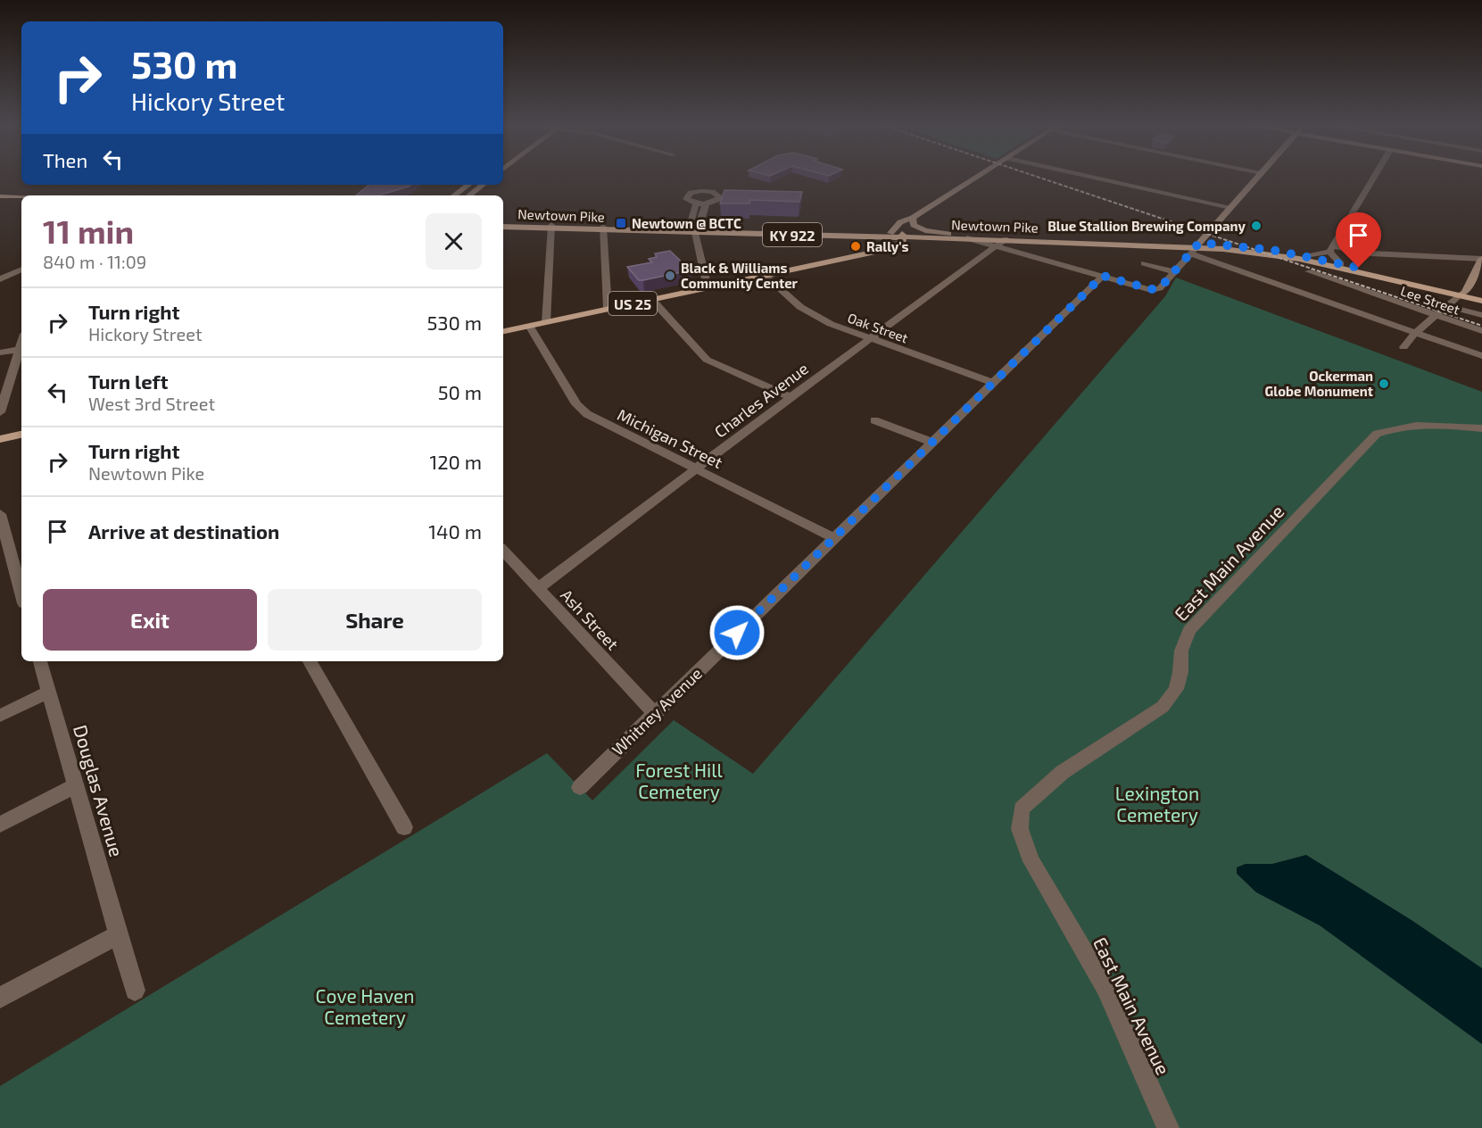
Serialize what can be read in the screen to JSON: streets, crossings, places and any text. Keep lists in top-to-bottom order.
{
  "streets": {
    "main road": ["Newtown Pike", "KY 922", "US 25"],
    "street": [
      "Lee Street",
      "Oak Street",
      "Charles Avenue",
      "Michigan Street",
      "East Main Avenue",
      "Ash Street",
      "Whitney Avenue",
      "Douglas Avenue"
    ]
  },
  "crossings": [
    ["Newtown Pike", "US 25"],
    ["Newtown Pike", "Charles Avenue"],
    ["US 25", "Oak Street"],
    ["US 25", "Michigan Street"],
    ["Oak Street", "Charles Avenue"],
    ["Oak Street", "Whitney Avenue"],
    ["Charles Avenue", "Michigan Street"],
    ["Charles Avenue", "Ash Street"],
    ["Michigan Street", "Whitney Avenue"],
    ["Ash Street", "Whitney Avenue"]
  ],
  "parks": ["Forest Hill Cemetery", "Lexington Cemetery", "Cove Haven Cemetery"],
  "places": {
    "transit": ["Newtown @ BCTC"],
    "other": [
      "Blue Stallion Brewing Company",
      "Rally's",
      "Black & Williams Community Center",
      "Ockerman Globe Monument"
    ]
  },
  "page": {
    "turn": ["530 m", "Hickory Street"],
    "then": "Then",
    "heading": ["11 min", "840 m · 11:09"],
    "list": [
      {
        "name": "Turn right",
        "note": "Hickory Street",
        "value": "530 m"
      },
      {
        "name": "Turn left",
        "note": "West 3rd Street",
        "value": "50 m"
      },
      {
        "name": "Turn right",
        "note": "Newtown Pike",
        "value": "120 m"
      },
      {
        "name": "Arrive at destination",
        "value": "140 m"
      }
    ],
    "buttons": ["Exit", "Share"]
  }
}
